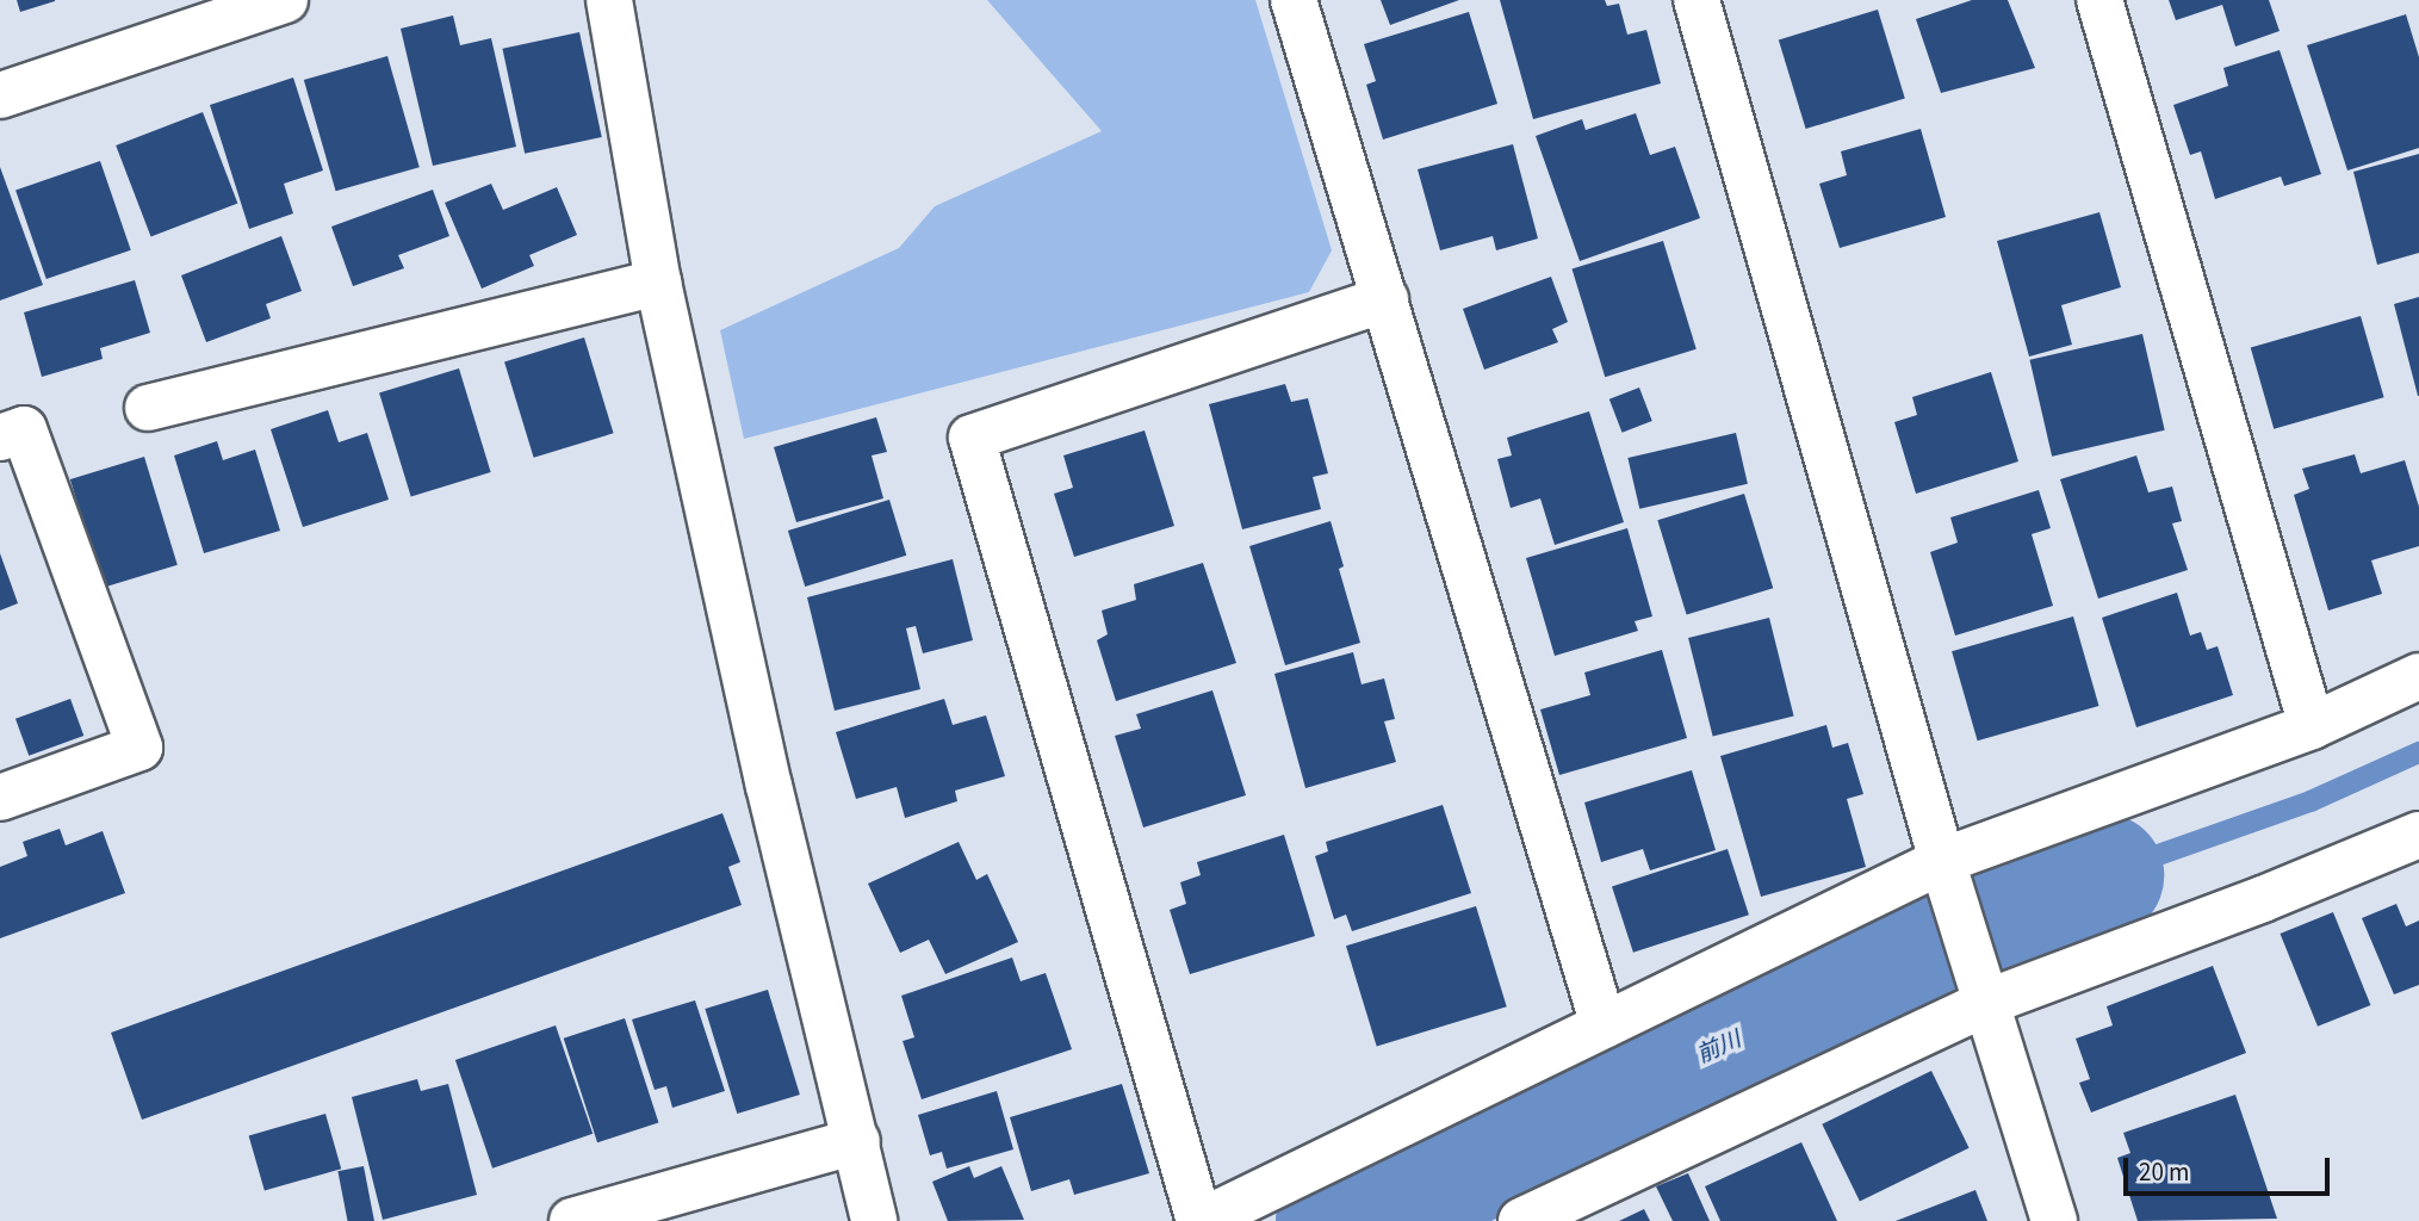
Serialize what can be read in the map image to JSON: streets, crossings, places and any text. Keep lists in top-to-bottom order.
{
  "water": ["前川"],
  "scale_bar": "20 m"
}
